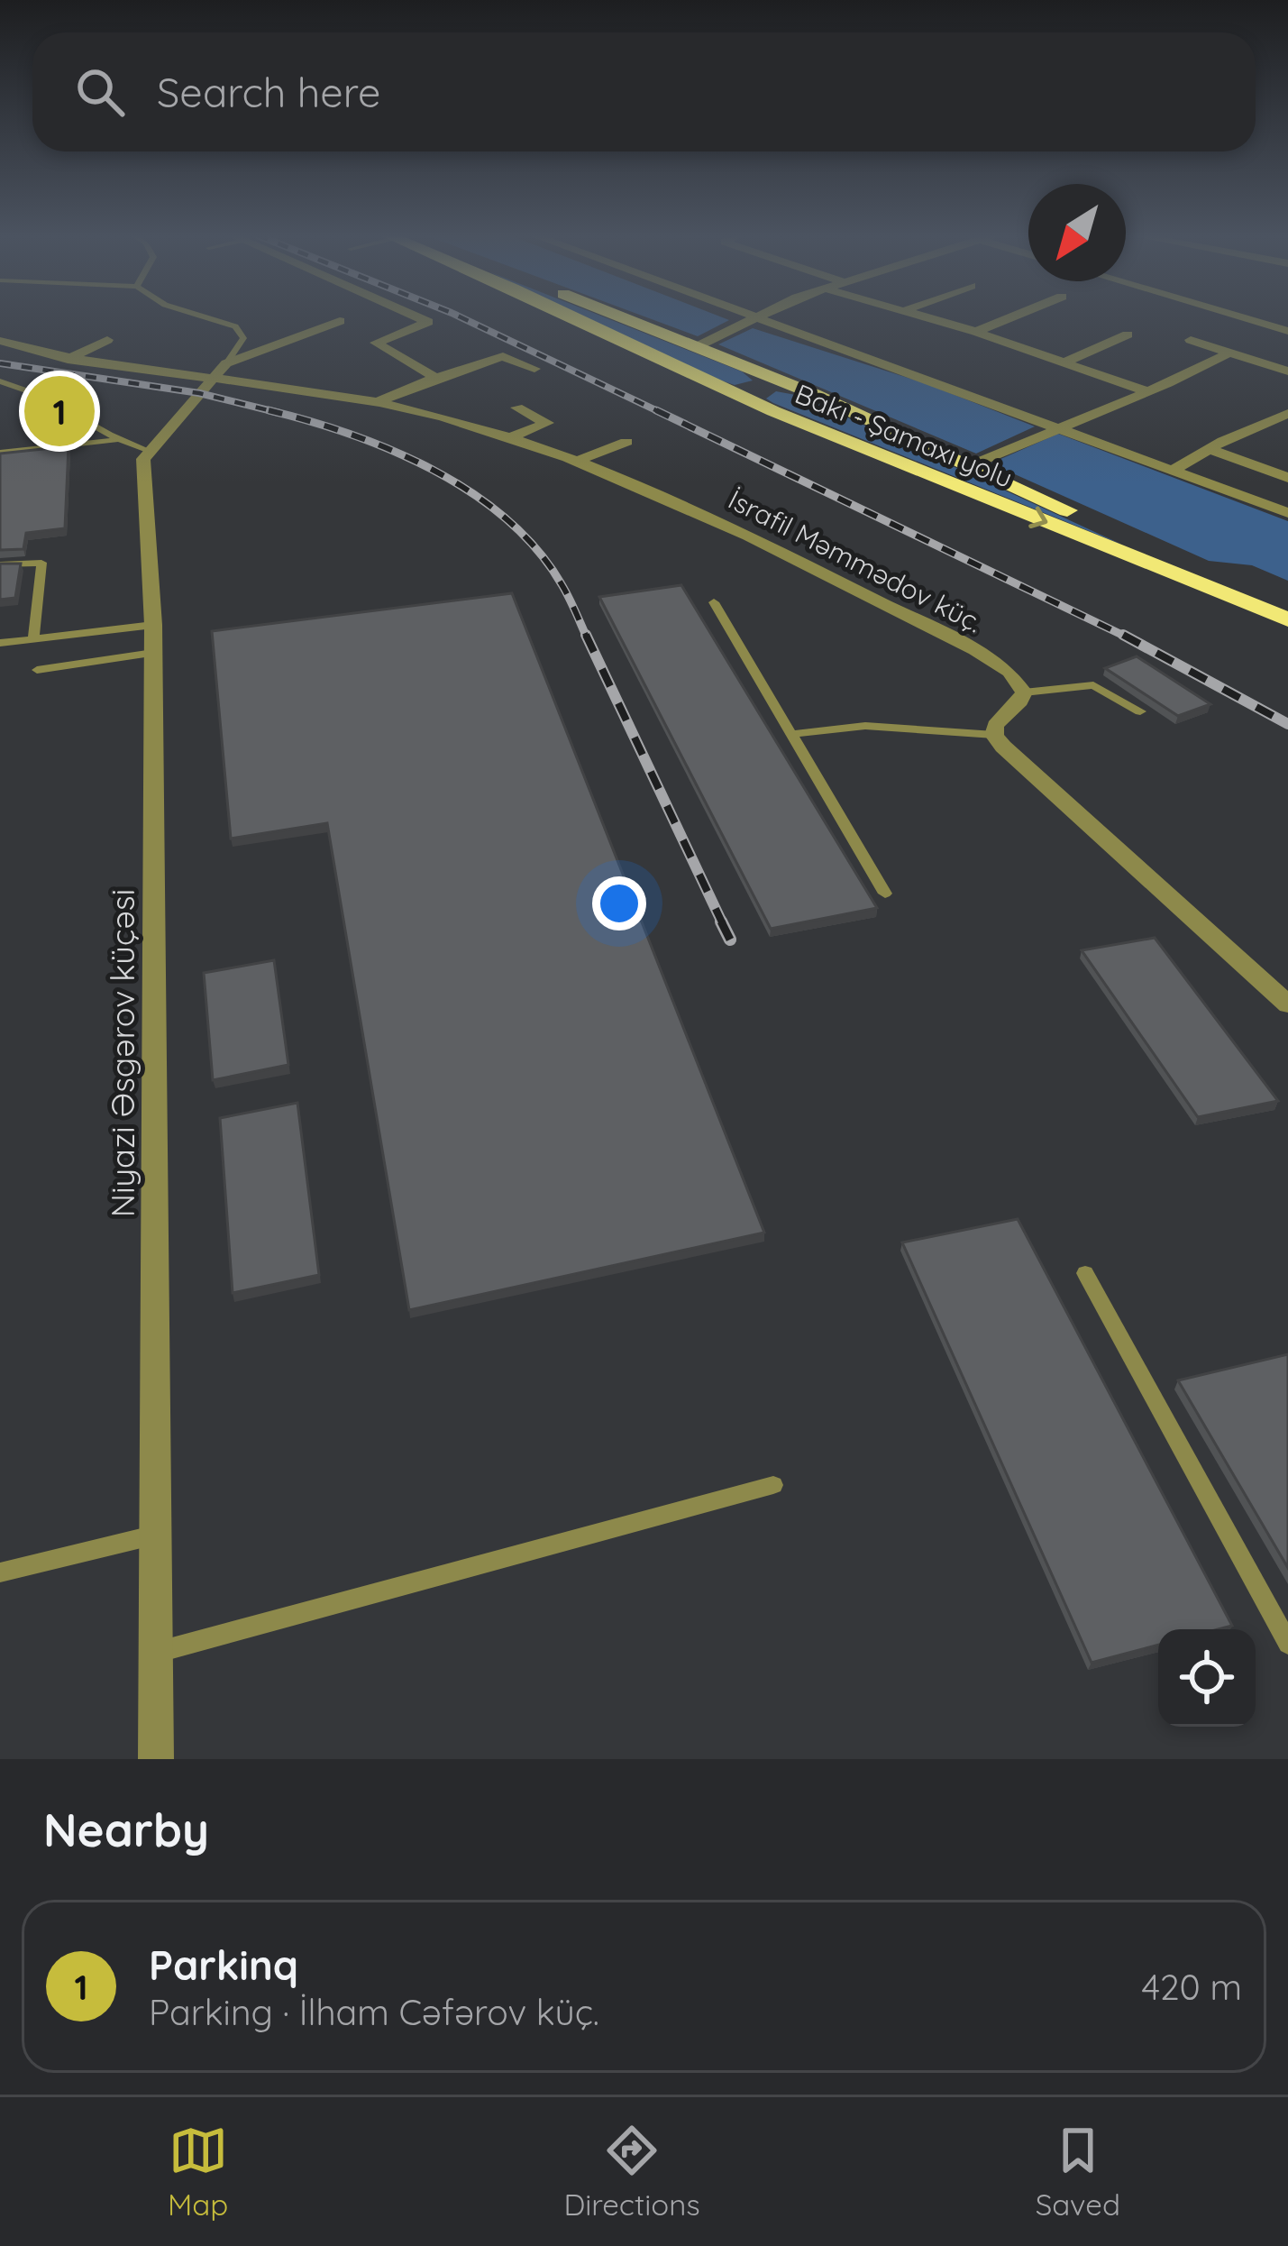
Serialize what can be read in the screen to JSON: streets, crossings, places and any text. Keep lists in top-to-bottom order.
{
  "streets": {
    "highway": ["Bakı - Şamaxı yolu"],
    "street": ["İsrafil Məmmədov küç.", "Niyazi Əsgərov küçəsi"]
  },
  "north": "bottom left",
  "page": {
    "search": "Search here",
    "pins": "1",
    "heading": "Nearby",
    "list": [
      {
        "mark": "1",
        "name": "Parkinq",
        "note": "Parking · İlham Cəfərov küç.",
        "value": "420 m"
      }
    ],
    "nav": ["Map", "Directions", "Saved"]
  }
}
